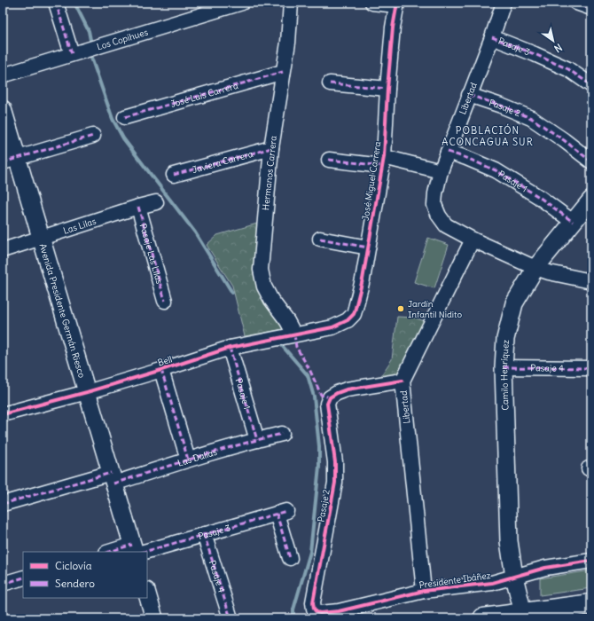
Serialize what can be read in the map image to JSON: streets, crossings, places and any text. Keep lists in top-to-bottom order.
{
  "streets": {
    "street": [
      "Los Copihues",
      "Pasaje 3",
      "José Luis Carrera",
      "Libertad",
      "Pasaje 2",
      "Javiera Carrera",
      "Hermanos Carrera",
      "José Miguel Carrera",
      "Pasaje 1",
      "Las Lilas",
      "Pasaje Las Lilas",
      "Avenida Presidente Germán Riesco",
      "Bell",
      "Pasaje 4",
      "Camilo Henríquez",
      "Las Dalias",
      "Presidente Ibáñez"
    ]
  },
  "crossings": [
    ["Pasaje 3", "Libertad"],
    ["Pasaje 3", "Avenida Presidente Germán Riesco"],
    ["Pasaje 3", "Pasaje 4"],
    ["José Luis Carrera", "Hermanos Carrera"],
    ["Libertad", "Pasaje 2"],
    ["Libertad", "Pasaje 1"],
    ["Libertad", "Camilo Henríquez"],
    ["Libertad", "Presidente Ibáñez"],
    ["Pasaje 2", "Presidente Ibáñez"],
    ["Javiera Carrera", "Hermanos Carrera"],
    ["Hermanos Carrera", "Bell"],
    ["José Miguel Carrera", "Bell"],
    ["Pasaje 1", "Bell"],
    ["Pasaje 1", "Camilo Henríquez"],
    ["Pasaje 1", "Las Dalias"],
    ["Las Lilas", "Pasaje Las Lilas"],
    ["Las Lilas", "Avenida Presidente Germán Riesco"],
    ["Avenida Presidente Germán Riesco", "Bell"],
    ["Avenida Presidente Germán Riesco", "Las Dalias"],
    ["Pasaje 4", "Camilo Henríquez"],
    ["Camilo Henríquez", "Presidente Ibáñez"]
  ],
  "districts": ["POBLACIÓN ACONCAGUA SUR"],
  "places": ["Jardín Infantil Nidito"],
  "legend": ["Ciclovía", "Sendero"],
  "north": "bottom right"
}
